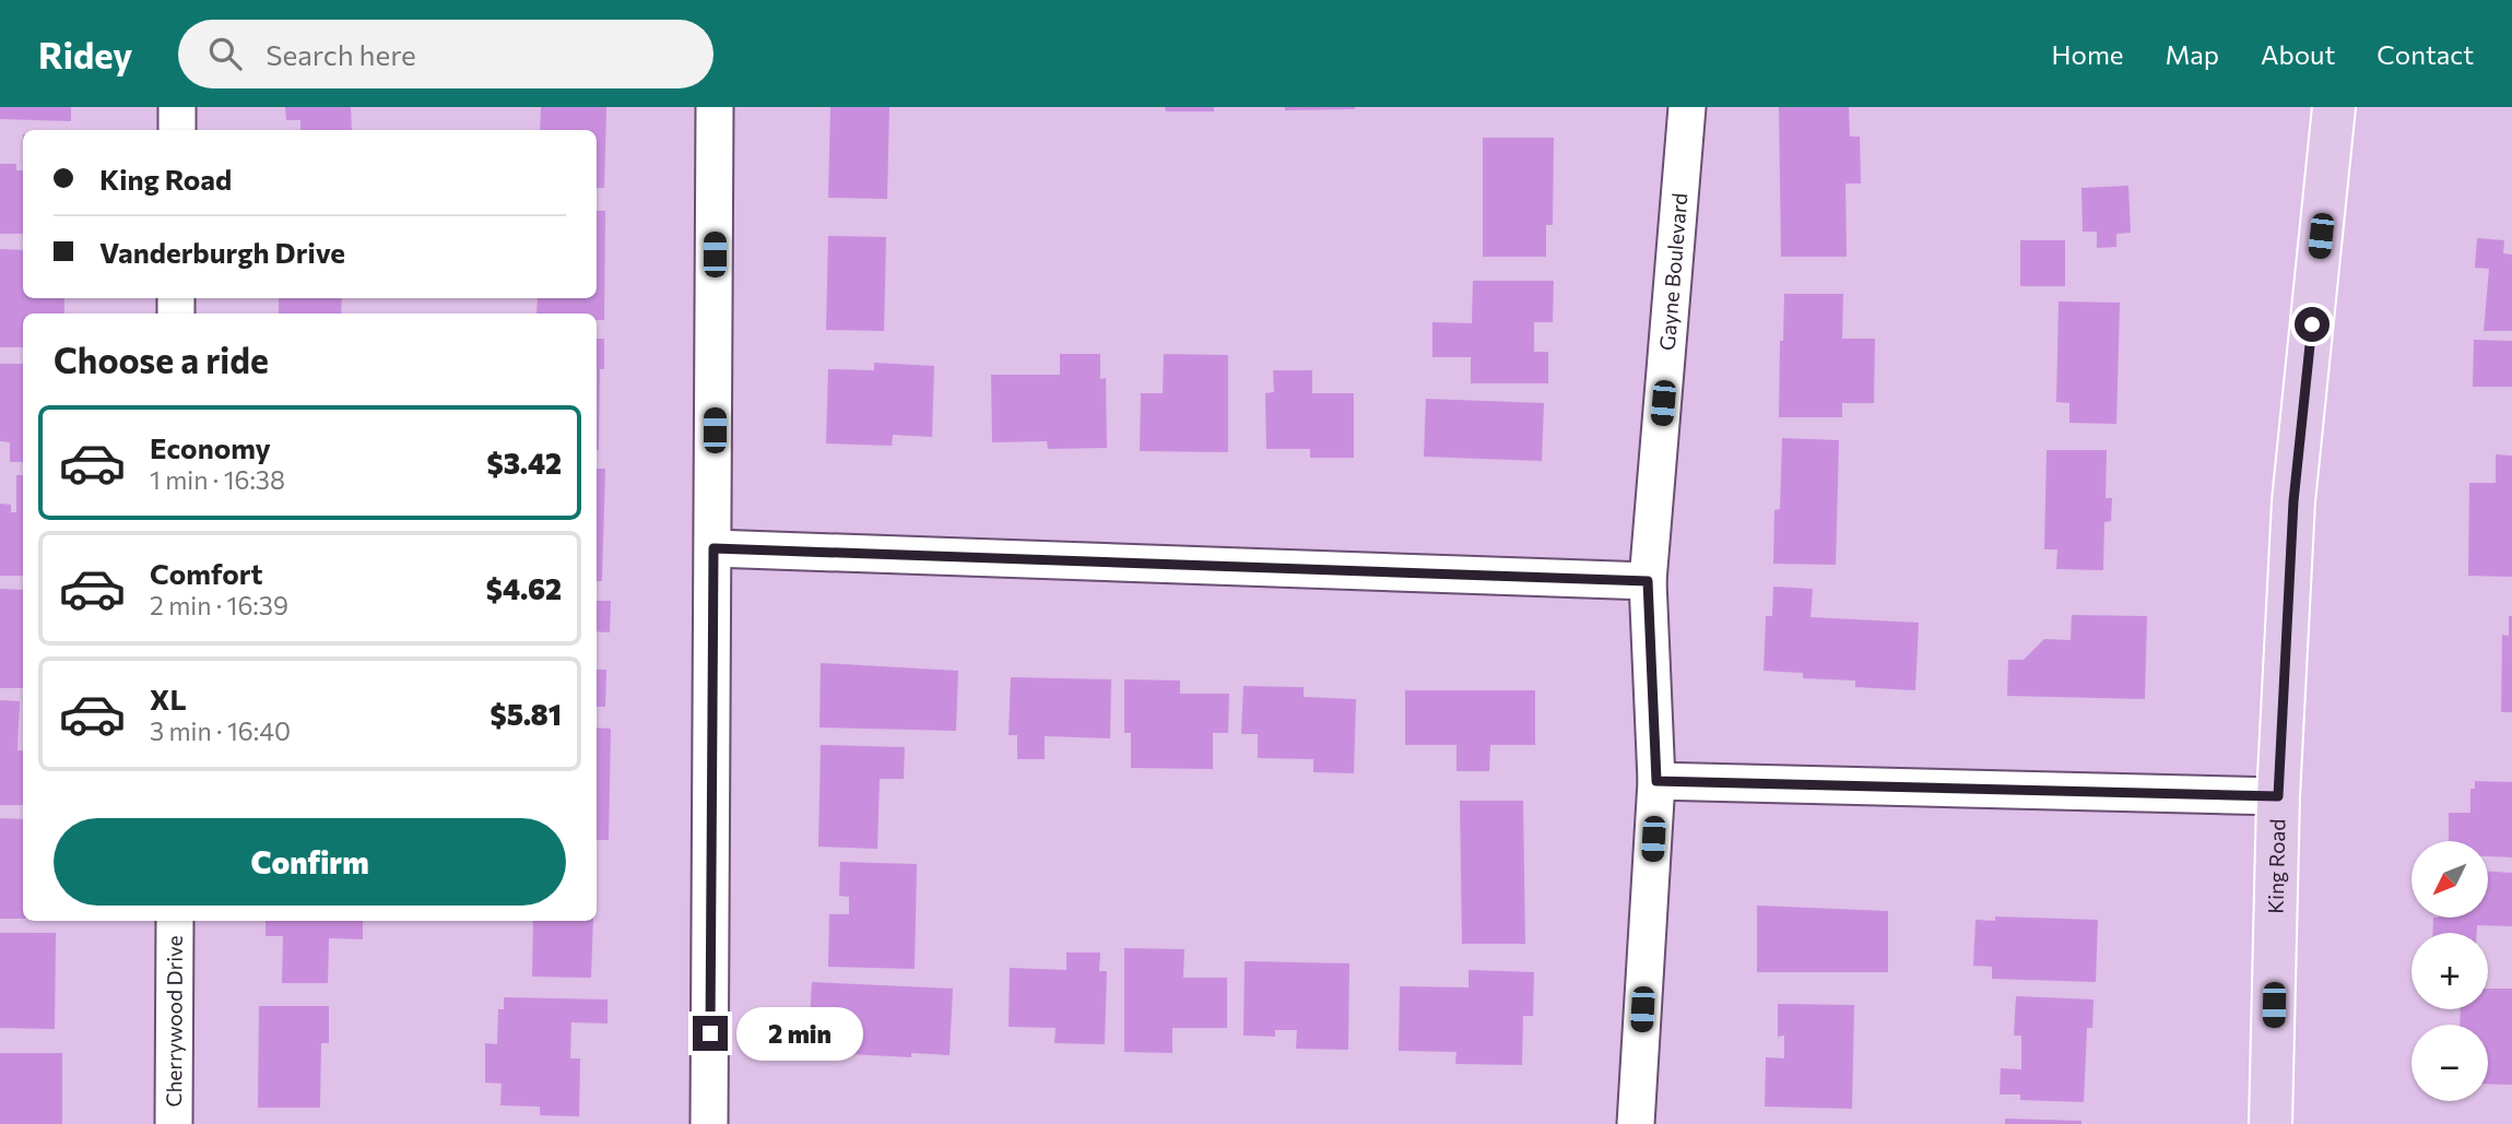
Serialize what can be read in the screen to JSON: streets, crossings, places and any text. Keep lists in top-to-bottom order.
{
  "streets": {
    "main road": ["King Road"],
    "street": ["Gayne Boulevard", "Cherrywood Drive"]
  },
  "north": "bottom left",
  "page": {
    "header": "Ridey",
    "search": "Search here",
    "nav": [
      "Home",
      "Map",
      "About",
      "Contact"
    ],
    "banner": ["King Road", "Vanderburgh Drive"],
    "heading": "Choose a ride",
    "list": [
      {
        "name": "Economy",
        "note": "1 min · 16:38",
        "value": "$3.42"
      },
      {
        "name": "Comfort",
        "note": "2 min · 16:39",
        "value": "$4.62"
      },
      {
        "name": "XL",
        "note": "3 min · 16:40",
        "value": "$5.81"
      }
    ],
    "buttons": "Confirm",
    "map_buttons": ["+", "−"],
    "bubble": "2 min"
  }
}
